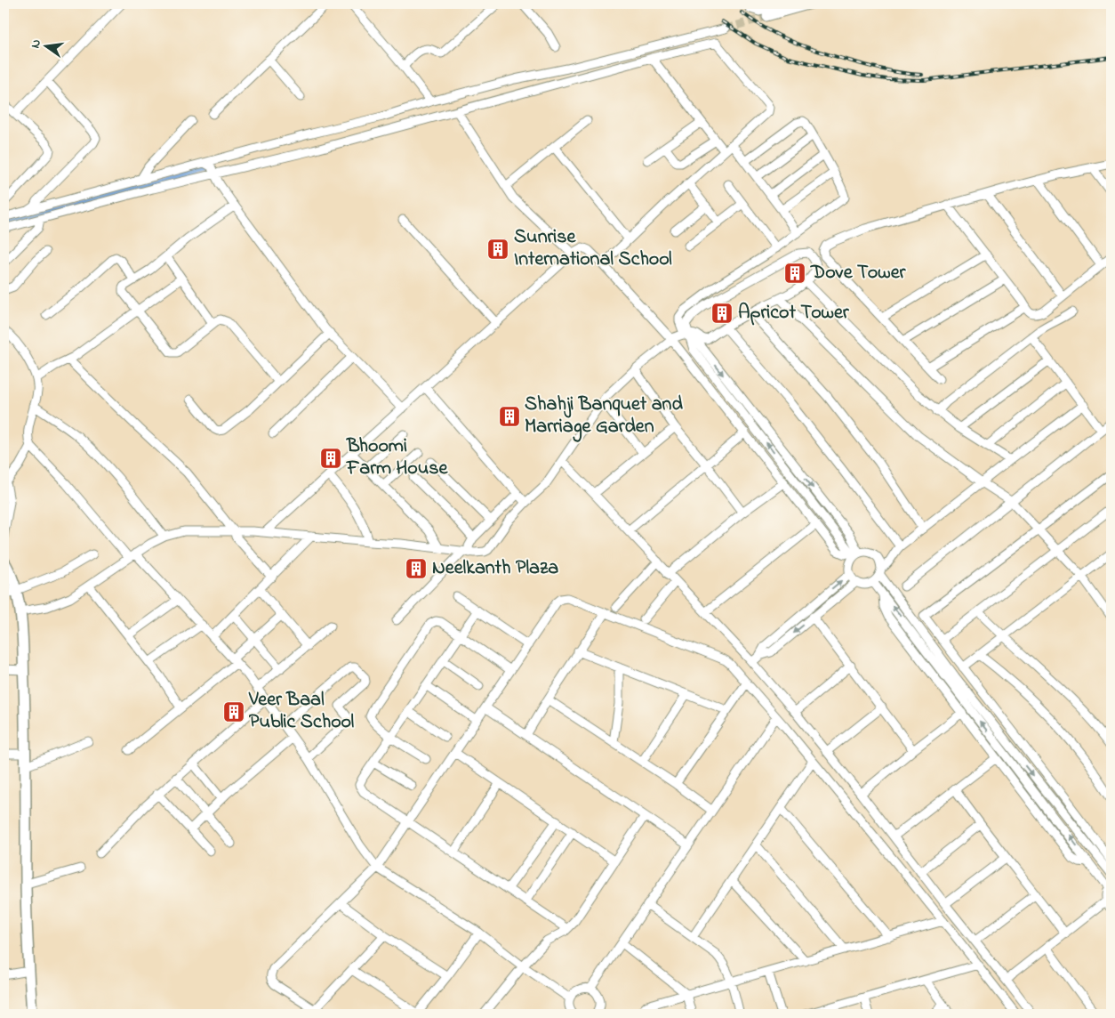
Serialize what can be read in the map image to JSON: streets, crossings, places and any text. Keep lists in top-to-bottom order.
{
  "places": {
    "building": [
      "Sunrise International School",
      "Dove Tower",
      "Apricot Tower",
      "Shahji Banquet and Marriage Garden",
      "Bhoomi Farm House",
      "Neelkanth Plaza",
      "Veer Baal Public School"
    ]
  },
  "north": "left"
}
